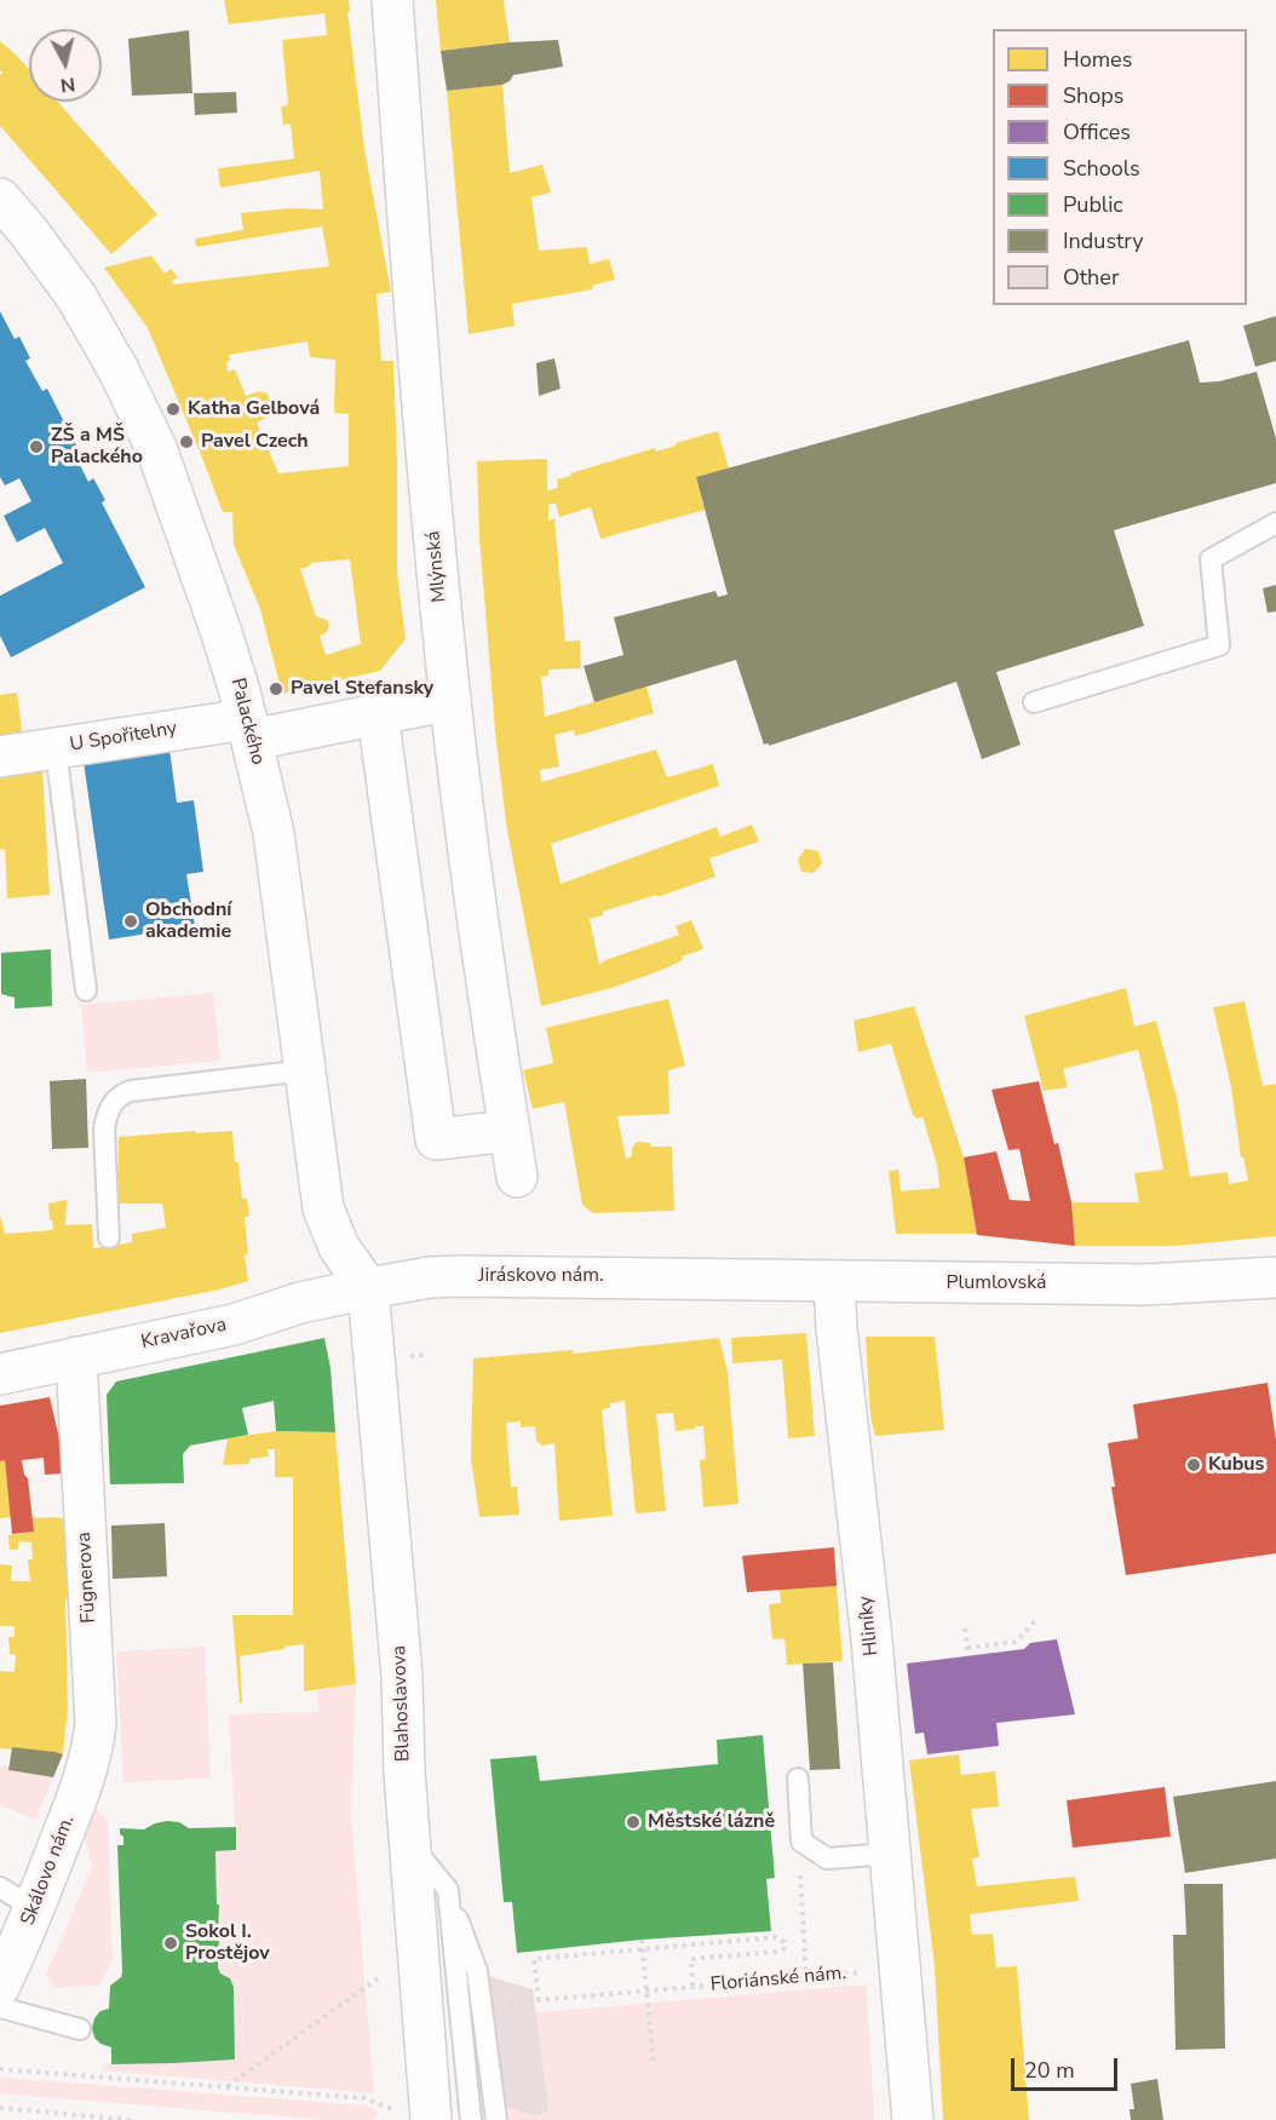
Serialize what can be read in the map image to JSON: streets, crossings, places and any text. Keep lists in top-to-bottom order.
{
  "streets": {
    "street": [
      "Mlýnská",
      "Palackého",
      "U Spořitelny",
      "Jiráskovo nám.",
      "Plumlovská",
      "Kravařova",
      "Fügnerova",
      "Hliníky",
      "Blahoslavova",
      "Skálovo nám."
    ],
    "path": ["Floriánské nám."]
  },
  "crossings": [
    ["Mlýnská", "U Spořitelny"],
    ["Palackého", "U Spořitelny"],
    ["Palackého", "Jiráskovo nám."],
    ["Palackého", "Kravařova"],
    ["Palackého", "Blahoslavova"],
    ["Jiráskovo nám.", "Plumlovská"],
    ["Jiráskovo nám.", "Kravařova"],
    ["Jiráskovo nám.", "Blahoslavova"],
    ["Plumlovská", "Hliníky"],
    ["Kravařova", "Fügnerova"],
    ["Kravařova", "Blahoslavova"],
    ["Fügnerova", "Skálovo nám."],
    ["Hliníky", "Floriánské nám."]
  ],
  "places": [
    "Katha Gelbová",
    "Pavel Czech",
    "ZŠ a MŠ Palackého",
    "Pavel Stefansky",
    "Obchodní akademie",
    "Kubus",
    "Městské lázně",
    "Sokol I. Prostějov"
  ],
  "legend": [
    "Homes",
    "Shops",
    "Offices",
    "Schools",
    "Public",
    "Industry",
    "Other"
  ],
  "scale_bar": "20 m",
  "north": "bottom"
}
